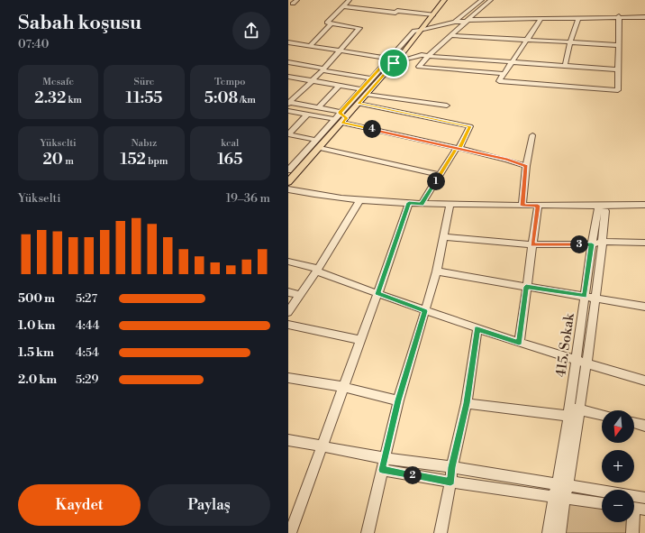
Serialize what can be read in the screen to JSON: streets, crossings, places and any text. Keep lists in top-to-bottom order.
{
  "streets": {
    "street": ["415. Sokak"]
  },
  "north": "bottom",
  "page": {
    "heading": ["Sabah koşusu", "07:40"],
    "stats": [
      ["Mesafe", "2.32 km"],
      ["Süre", "11:55"],
      ["Tempo", "5:08 /km"],
      ["Yükselti", "20 m"],
      ["Nabız", "152 bpm"],
      ["kcal", "165"]
    ],
    "pins": [
      "4",
      "1",
      "3",
      "2"
    ],
    "chart": ["Yükselti", "19–36 m"],
    "list": [
      {
        "name": "500 m",
        "note": "5:27"
      },
      {
        "name": "1.0 km",
        "note": "4:44"
      },
      {
        "name": "1.5 km",
        "note": "4:54"
      },
      {
        "name": "2.0 km",
        "note": "5:29"
      }
    ],
    "map_buttons": ["+", "−"],
    "buttons": ["Kaydet", "Paylaş"]
  }
}
